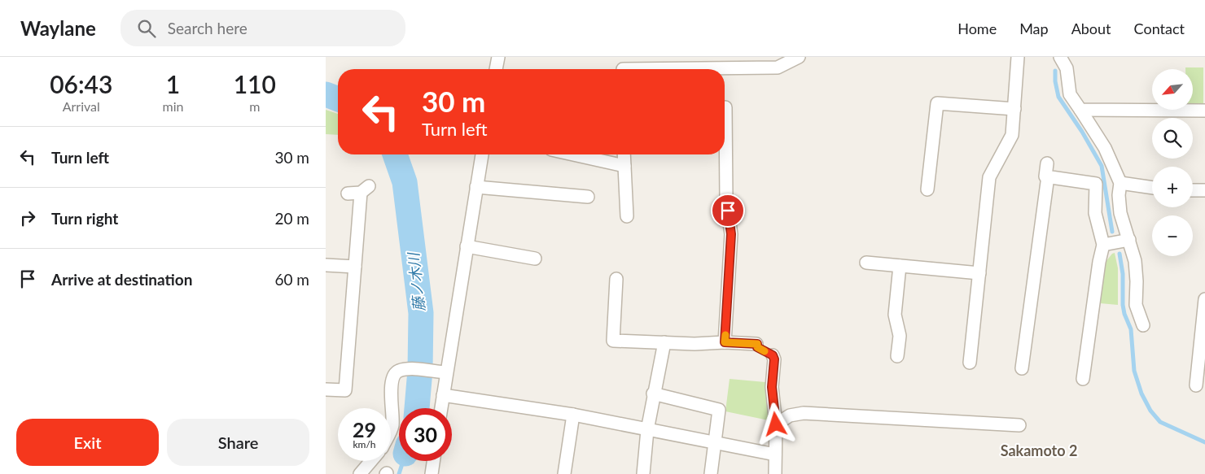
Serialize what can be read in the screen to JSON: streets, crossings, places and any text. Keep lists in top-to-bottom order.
{
  "districts": ["Sakamoto 2"],
  "water": ["藤ノ木川"],
  "north": "bottom left",
  "page": {
    "header": "Waylane",
    "search": "Search here",
    "nav": [
      "Home",
      "Map",
      "About",
      "Contact"
    ],
    "eta": [
      "06:43",
      "Arrival",
      "1",
      "min",
      "110",
      "m"
    ],
    "map_buttons": ["+", "−"],
    "turn": ["30 m", "Turn left"],
    "list": [
      {
        "name": "Turn left",
        "value": "30 m"
      },
      {
        "name": "Turn right",
        "value": "20 m"
      },
      {
        "name": "Arrive at destination",
        "value": "60 m"
      }
    ],
    "speed": "29 km/h",
    "limit": "30",
    "buttons": ["Exit", "Share"]
  }
}
